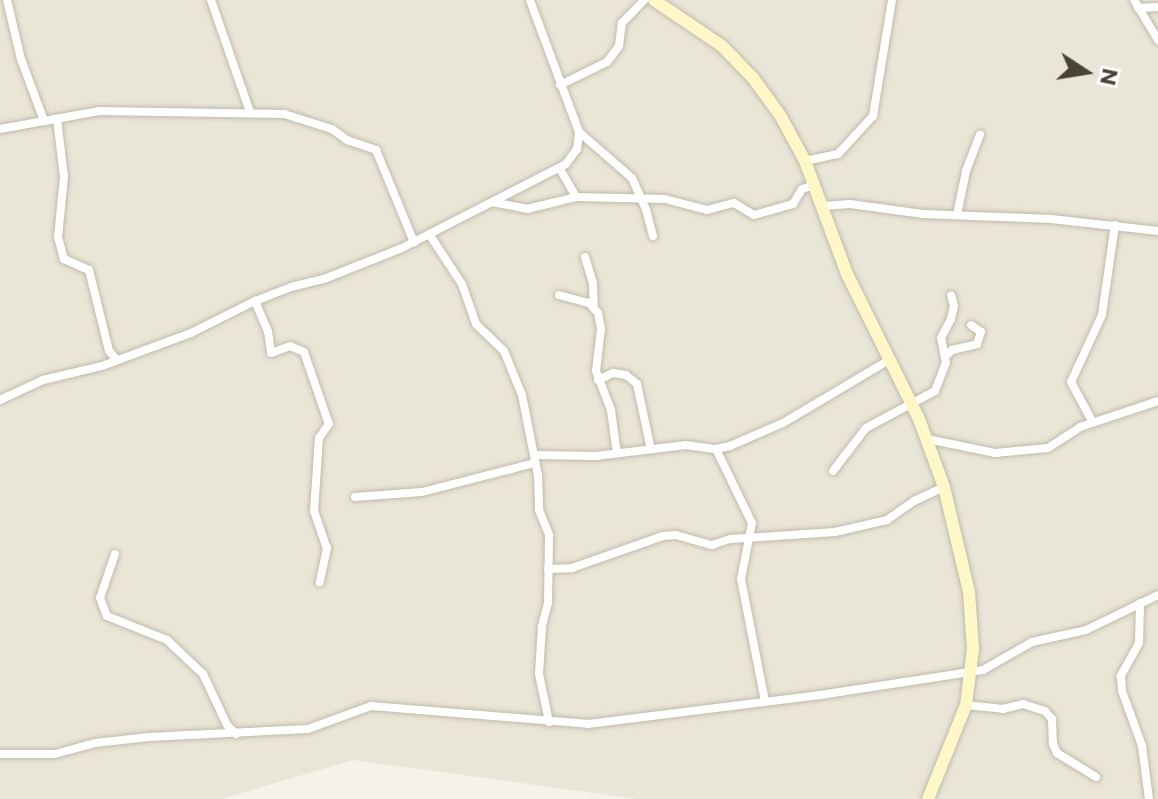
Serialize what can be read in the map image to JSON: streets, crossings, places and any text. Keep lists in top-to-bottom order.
{
  "north": "right"
}
